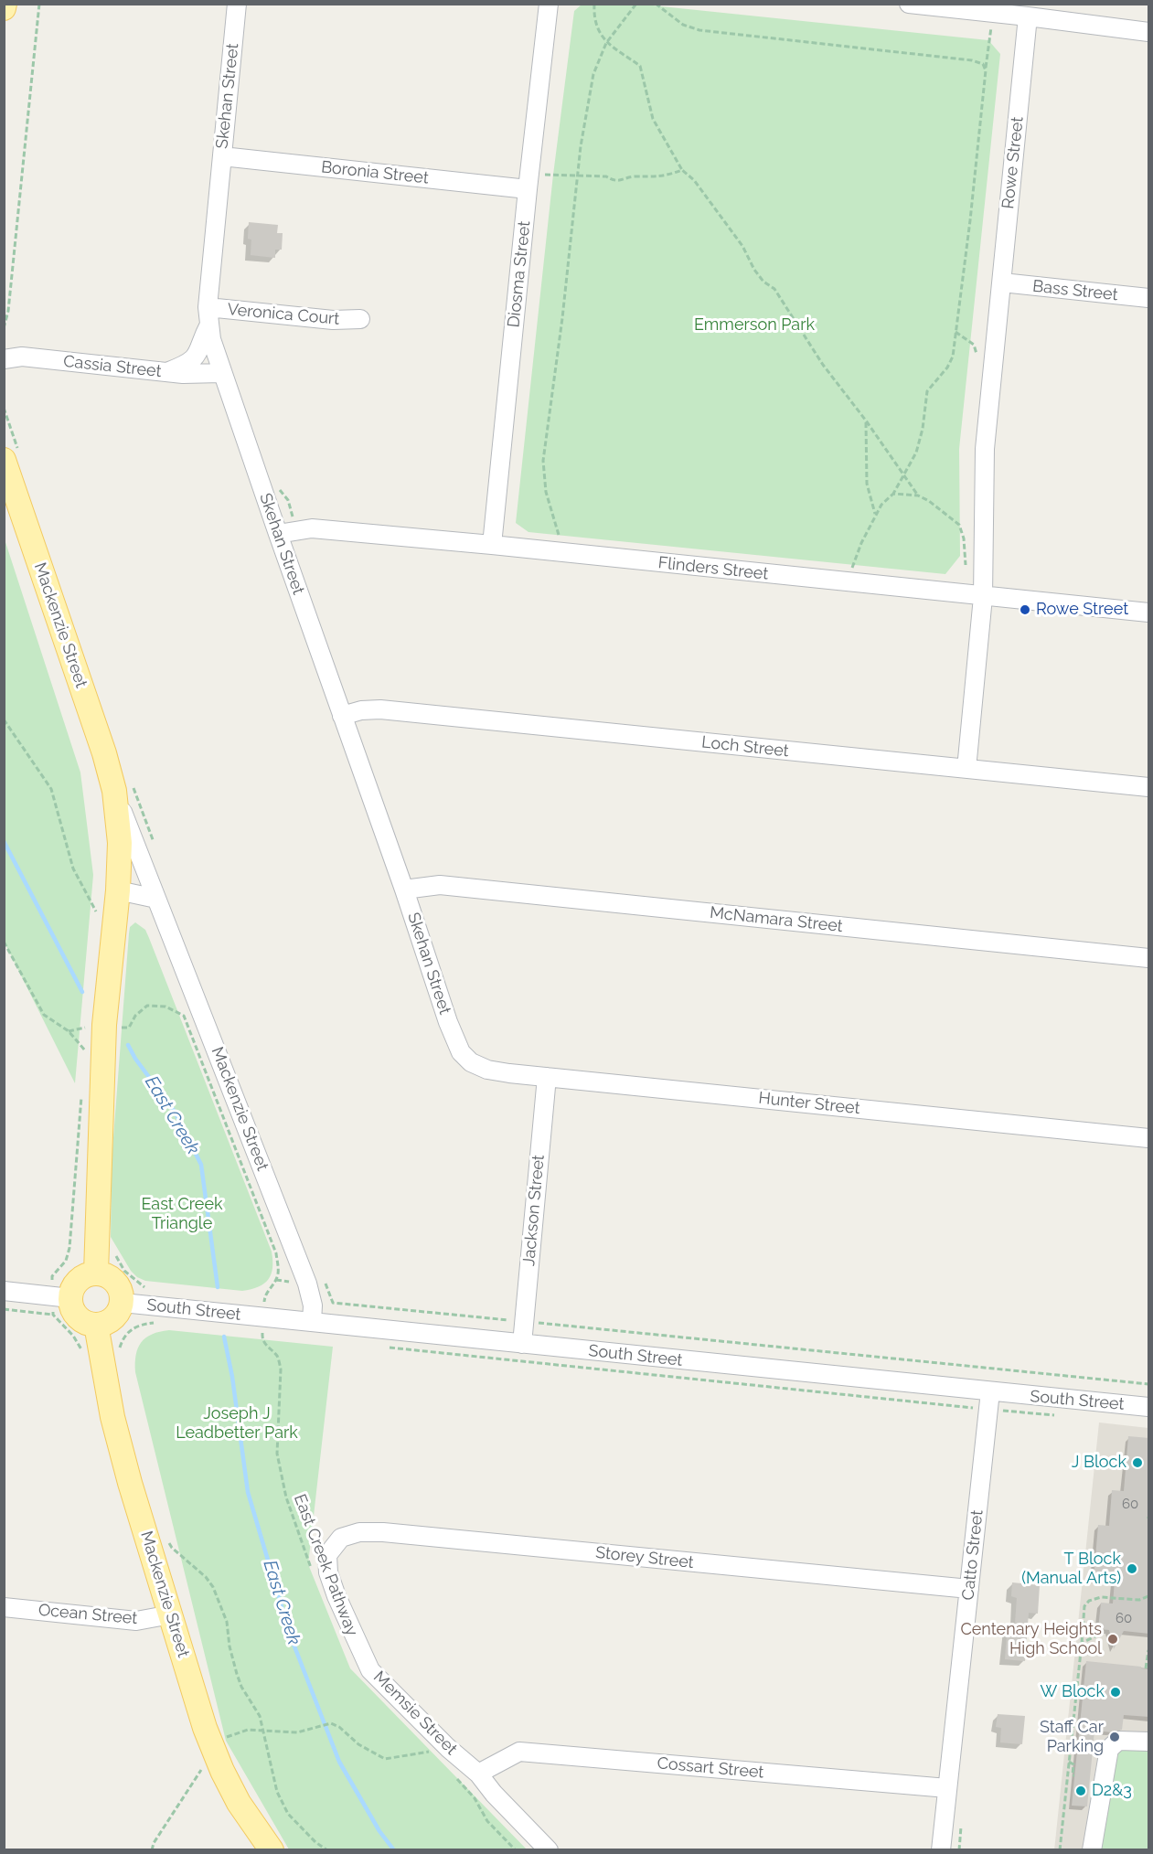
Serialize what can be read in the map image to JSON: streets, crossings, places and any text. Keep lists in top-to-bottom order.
{
  "streets": {
    "main road": ["Mackenzie Street"],
    "street": [
      "Skehan Street",
      "Rowe Street",
      "Boronia Street",
      "Diosma Street",
      "Bass Street",
      "Veronica Court",
      "Cassia Street",
      "Flinders Street",
      "Loch Street",
      "McNamara Street",
      "Hunter Street",
      "Jackson Street",
      "South Street",
      "Catto Street",
      "Storey Street",
      "Ocean Street",
      "Memsie Street",
      "Cossart Street"
    ],
    "path": ["East Creek Pathway"]
  },
  "crossings": [
    ["Skehan Street", "Boronia Street"],
    ["Skehan Street", "Veronica Court"],
    ["Skehan Street", "Cassia Street"],
    ["Skehan Street", "Flinders Street"],
    ["Skehan Street", "Loch Street"],
    ["Skehan Street", "McNamara Street"],
    ["Skehan Street", "Hunter Street"],
    ["Rowe Street", "Bass Street"],
    ["Rowe Street", "Flinders Street"],
    ["Rowe Street", "Loch Street"],
    ["Boronia Street", "Diosma Street"],
    ["Diosma Street", "Flinders Street"],
    ["Mackenzie Street", "South Street"],
    ["Mackenzie Street", "Ocean Street"],
    ["Hunter Street", "Jackson Street"],
    ["Jackson Street", "South Street"],
    ["South Street", "Catto Street"],
    ["South Street", "East Creek Pathway"],
    ["Catto Street", "Storey Street"],
    ["Catto Street", "Cossart Street"],
    ["Storey Street", "Memsie Street"],
    ["Memsie Street", "Cossart Street"]
  ],
  "water": ["East Creek"],
  "parks": ["Emmerson Park", "East Creek Triangle", "Joseph J Leadbetter Park"],
  "places": [
    "Rowe Street",
    "J Block",
    "T Block (Manual Arts)",
    "Centenary Heights High School",
    "W Block",
    "Staff Car Parking",
    "D2&3"
  ],
  "house_numbers": ["60", "60"]
}
